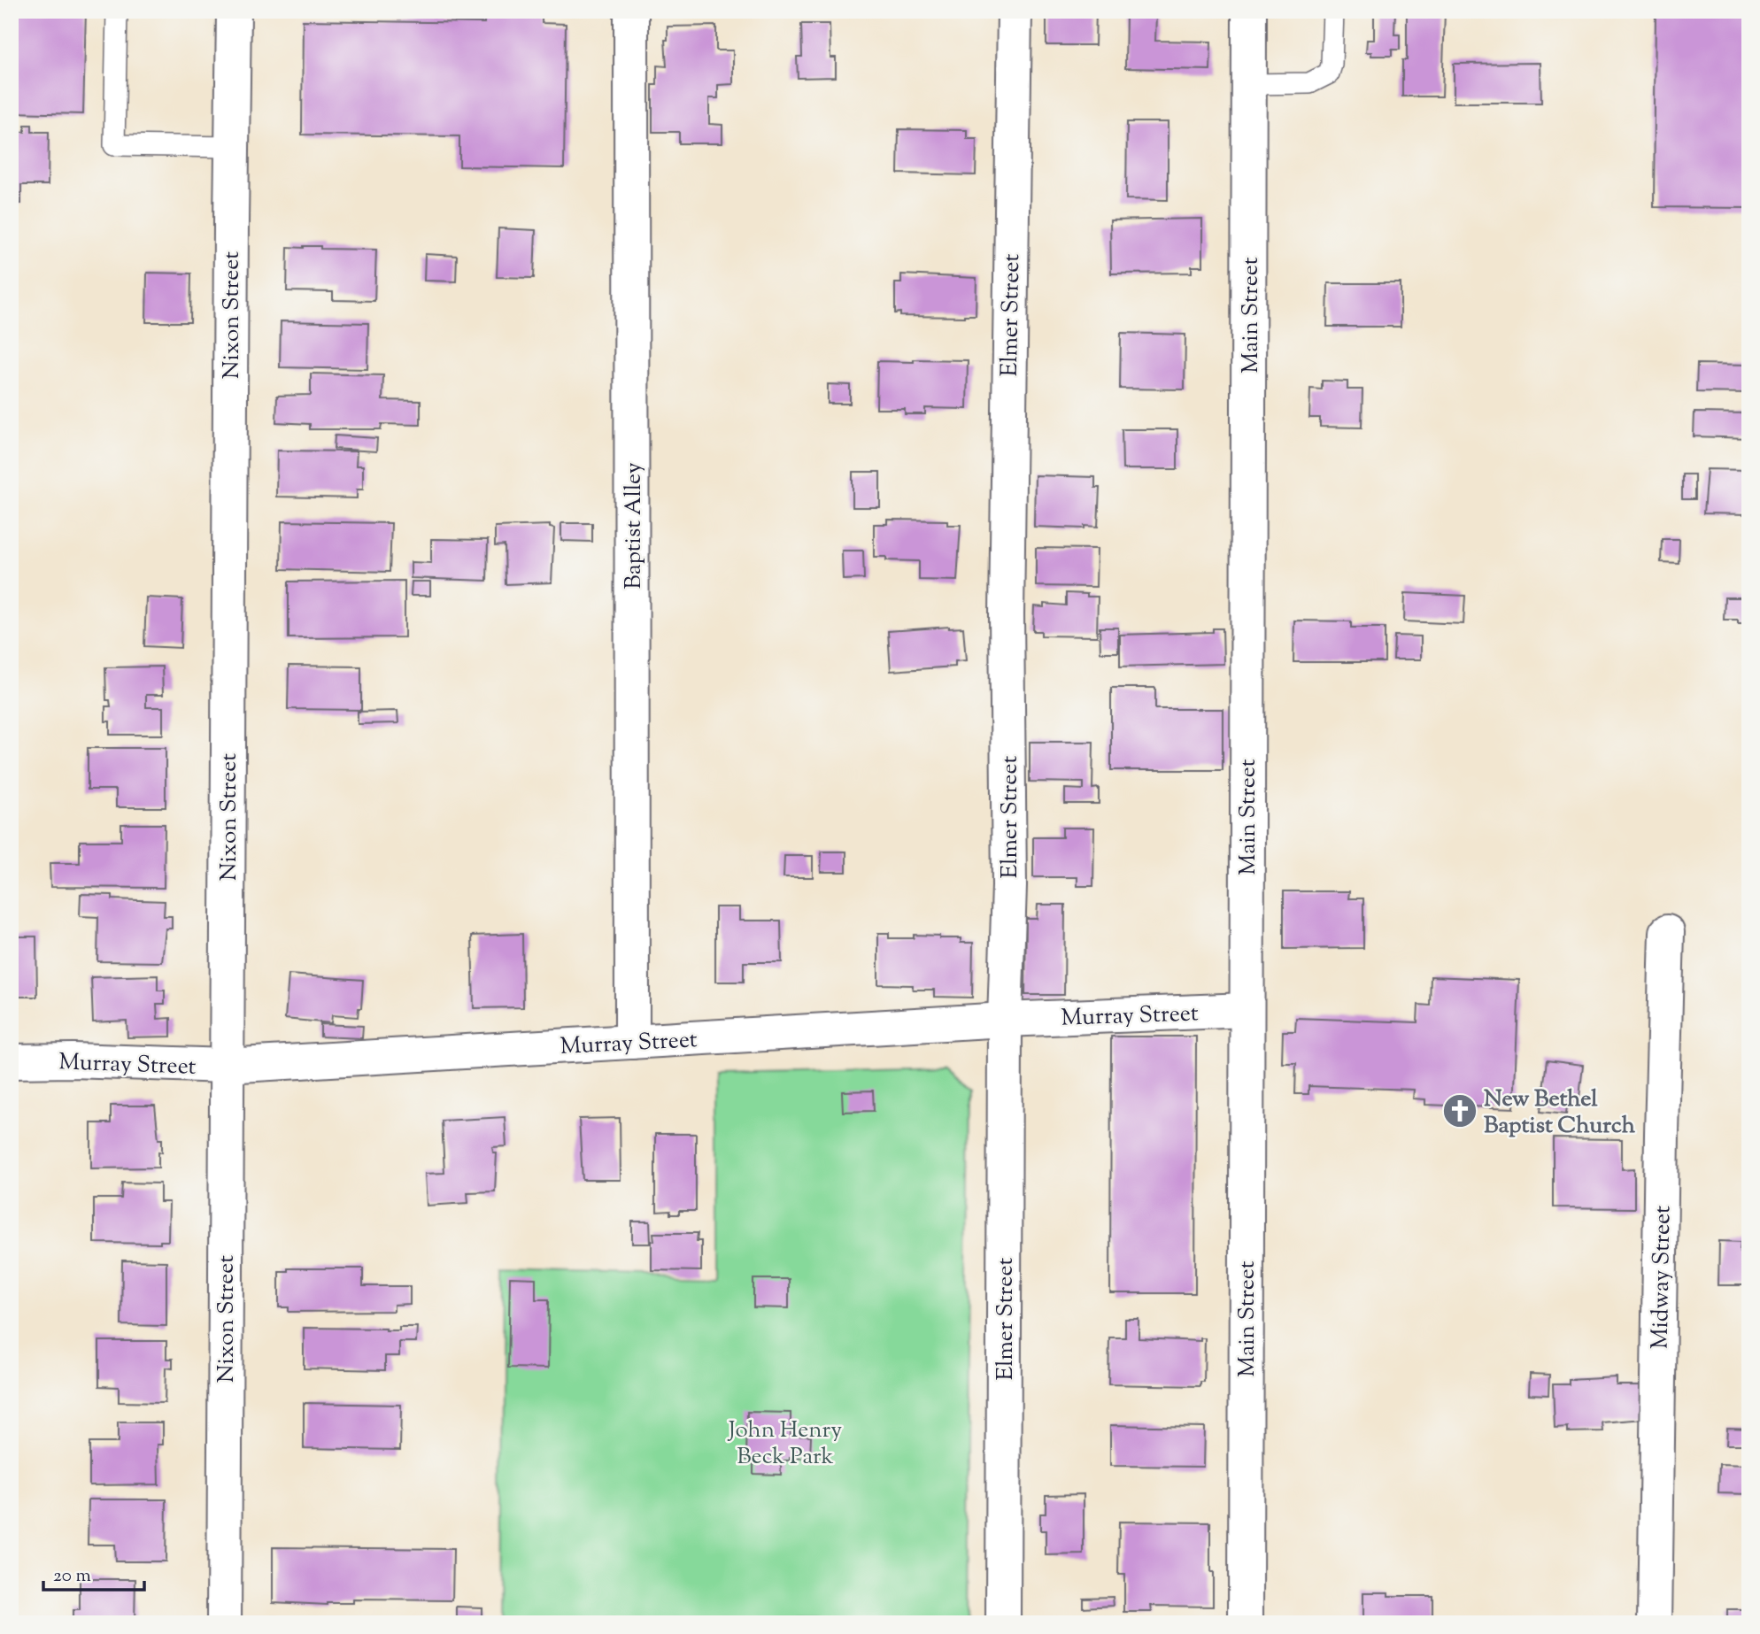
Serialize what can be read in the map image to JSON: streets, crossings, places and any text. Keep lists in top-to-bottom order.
{
  "streets": {
    "street": [
      "Nixon Street",
      "Elmer Street",
      "Main Street",
      "Baptist Alley",
      "Murray Street",
      "Midway Street"
    ]
  },
  "crossings": [
    ["Nixon Street", "Murray Street"],
    ["Elmer Street", "Murray Street"],
    ["Main Street", "Murray Street"],
    ["Baptist Alley", "Murray Street"]
  ],
  "parks": ["John Henry Beck Park"],
  "places": {
    "church": ["New Bethel Baptist Church"]
  },
  "scale_bar": "20 m"
}
